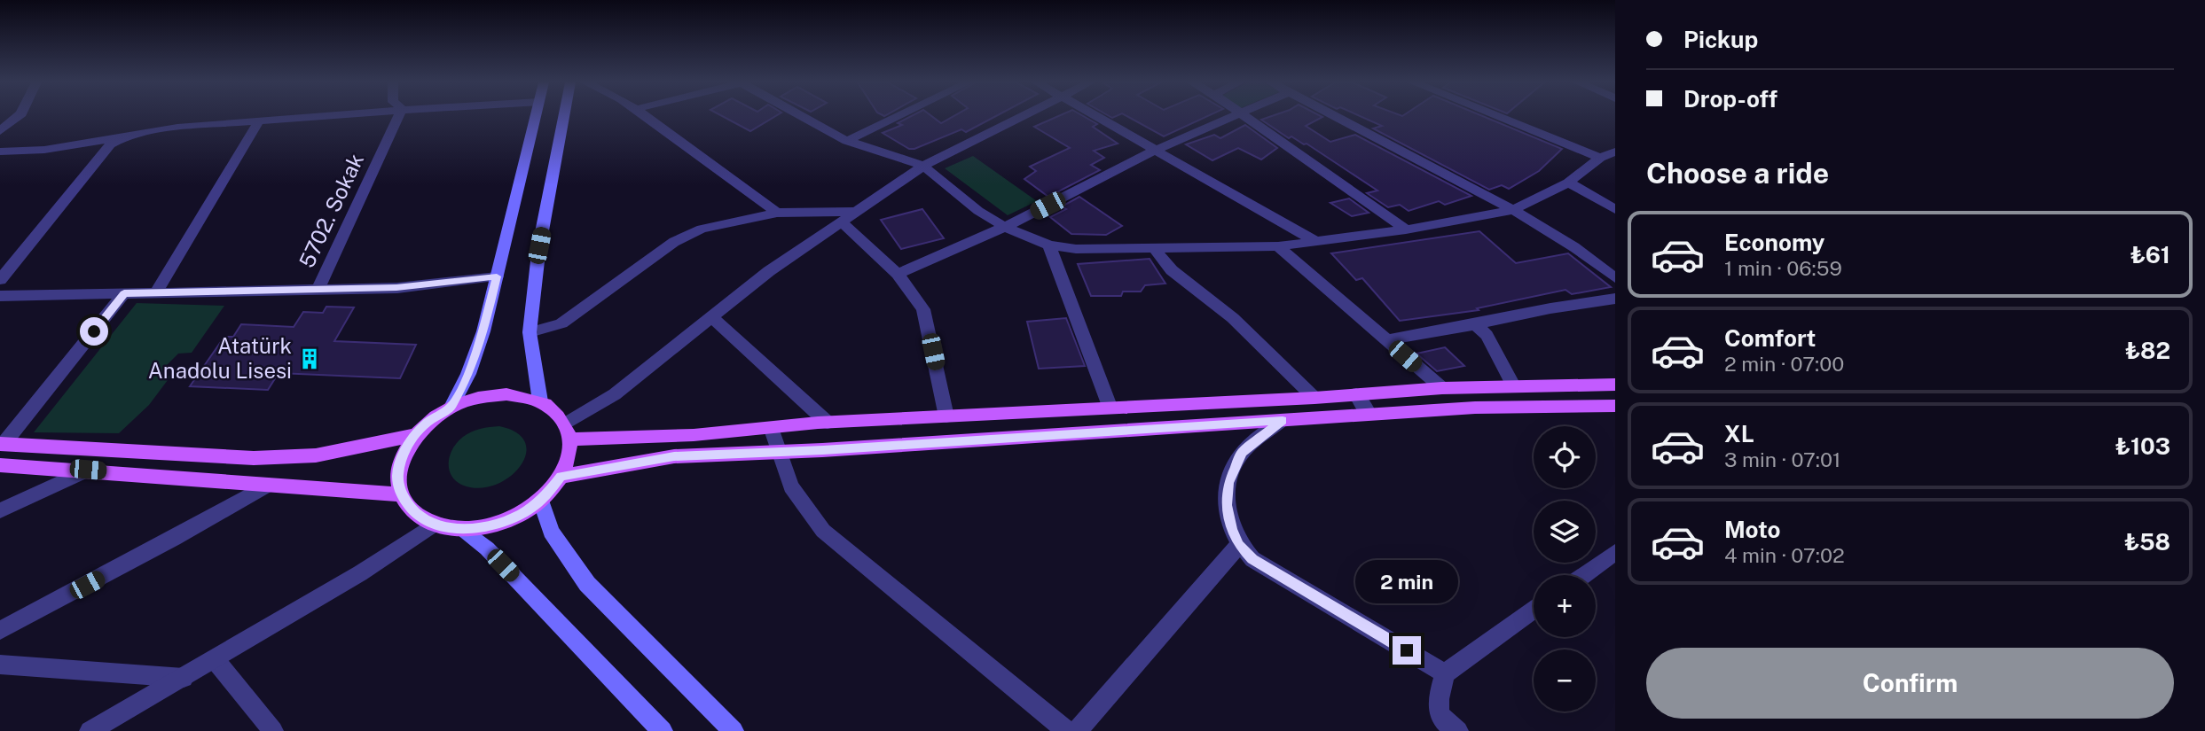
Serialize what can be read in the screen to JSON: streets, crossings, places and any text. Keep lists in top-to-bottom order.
{
  "streets": {
    "street": ["5702. Sokak"]
  },
  "places": {
    "building": ["Atatürk Anadolu Lisesi"]
  },
  "page": {
    "banner": ["Pickup", "Drop-off"],
    "heading": "Choose a ride",
    "list": [
      {
        "name": "Economy",
        "note": "1 min · 06:59",
        "value": "₺61"
      },
      {
        "name": "Comfort",
        "note": "2 min · 07:00",
        "value": "₺82"
      },
      {
        "name": "XL",
        "note": "3 min · 07:01",
        "value": "₺103"
      },
      {
        "name": "Moto",
        "note": "4 min · 07:02",
        "value": "₺58"
      }
    ],
    "map_buttons": ["+", "−"],
    "bubble": "2 min",
    "buttons": "Confirm"
  }
}
